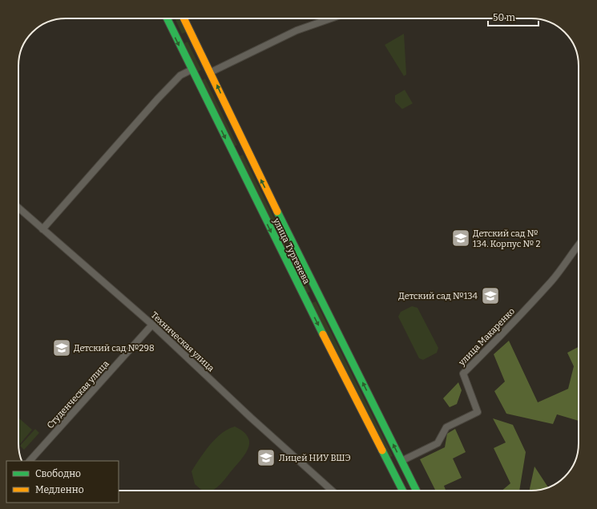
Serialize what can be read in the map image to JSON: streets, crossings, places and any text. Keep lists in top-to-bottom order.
{
  "streets": {
    "main road": ["улица Тургенева"],
    "street": ["улица Макаренко", "Техническая улица", "Студенческая улица"]
  },
  "crossings": [
    ["улица Тургенева", "улица Макаренко"],
    ["Техническая улица", "Студенческая улица"]
  ],
  "places": {
    "school or university": [
      "Детский сад № 134. Корпус № 2",
      "Детский сад №134",
      "Детский сад №298",
      "Лицей НИУ ВШЭ"
    ]
  },
  "legend": ["Свободно", "Медленно"],
  "scale_bar": "50 m"
}
